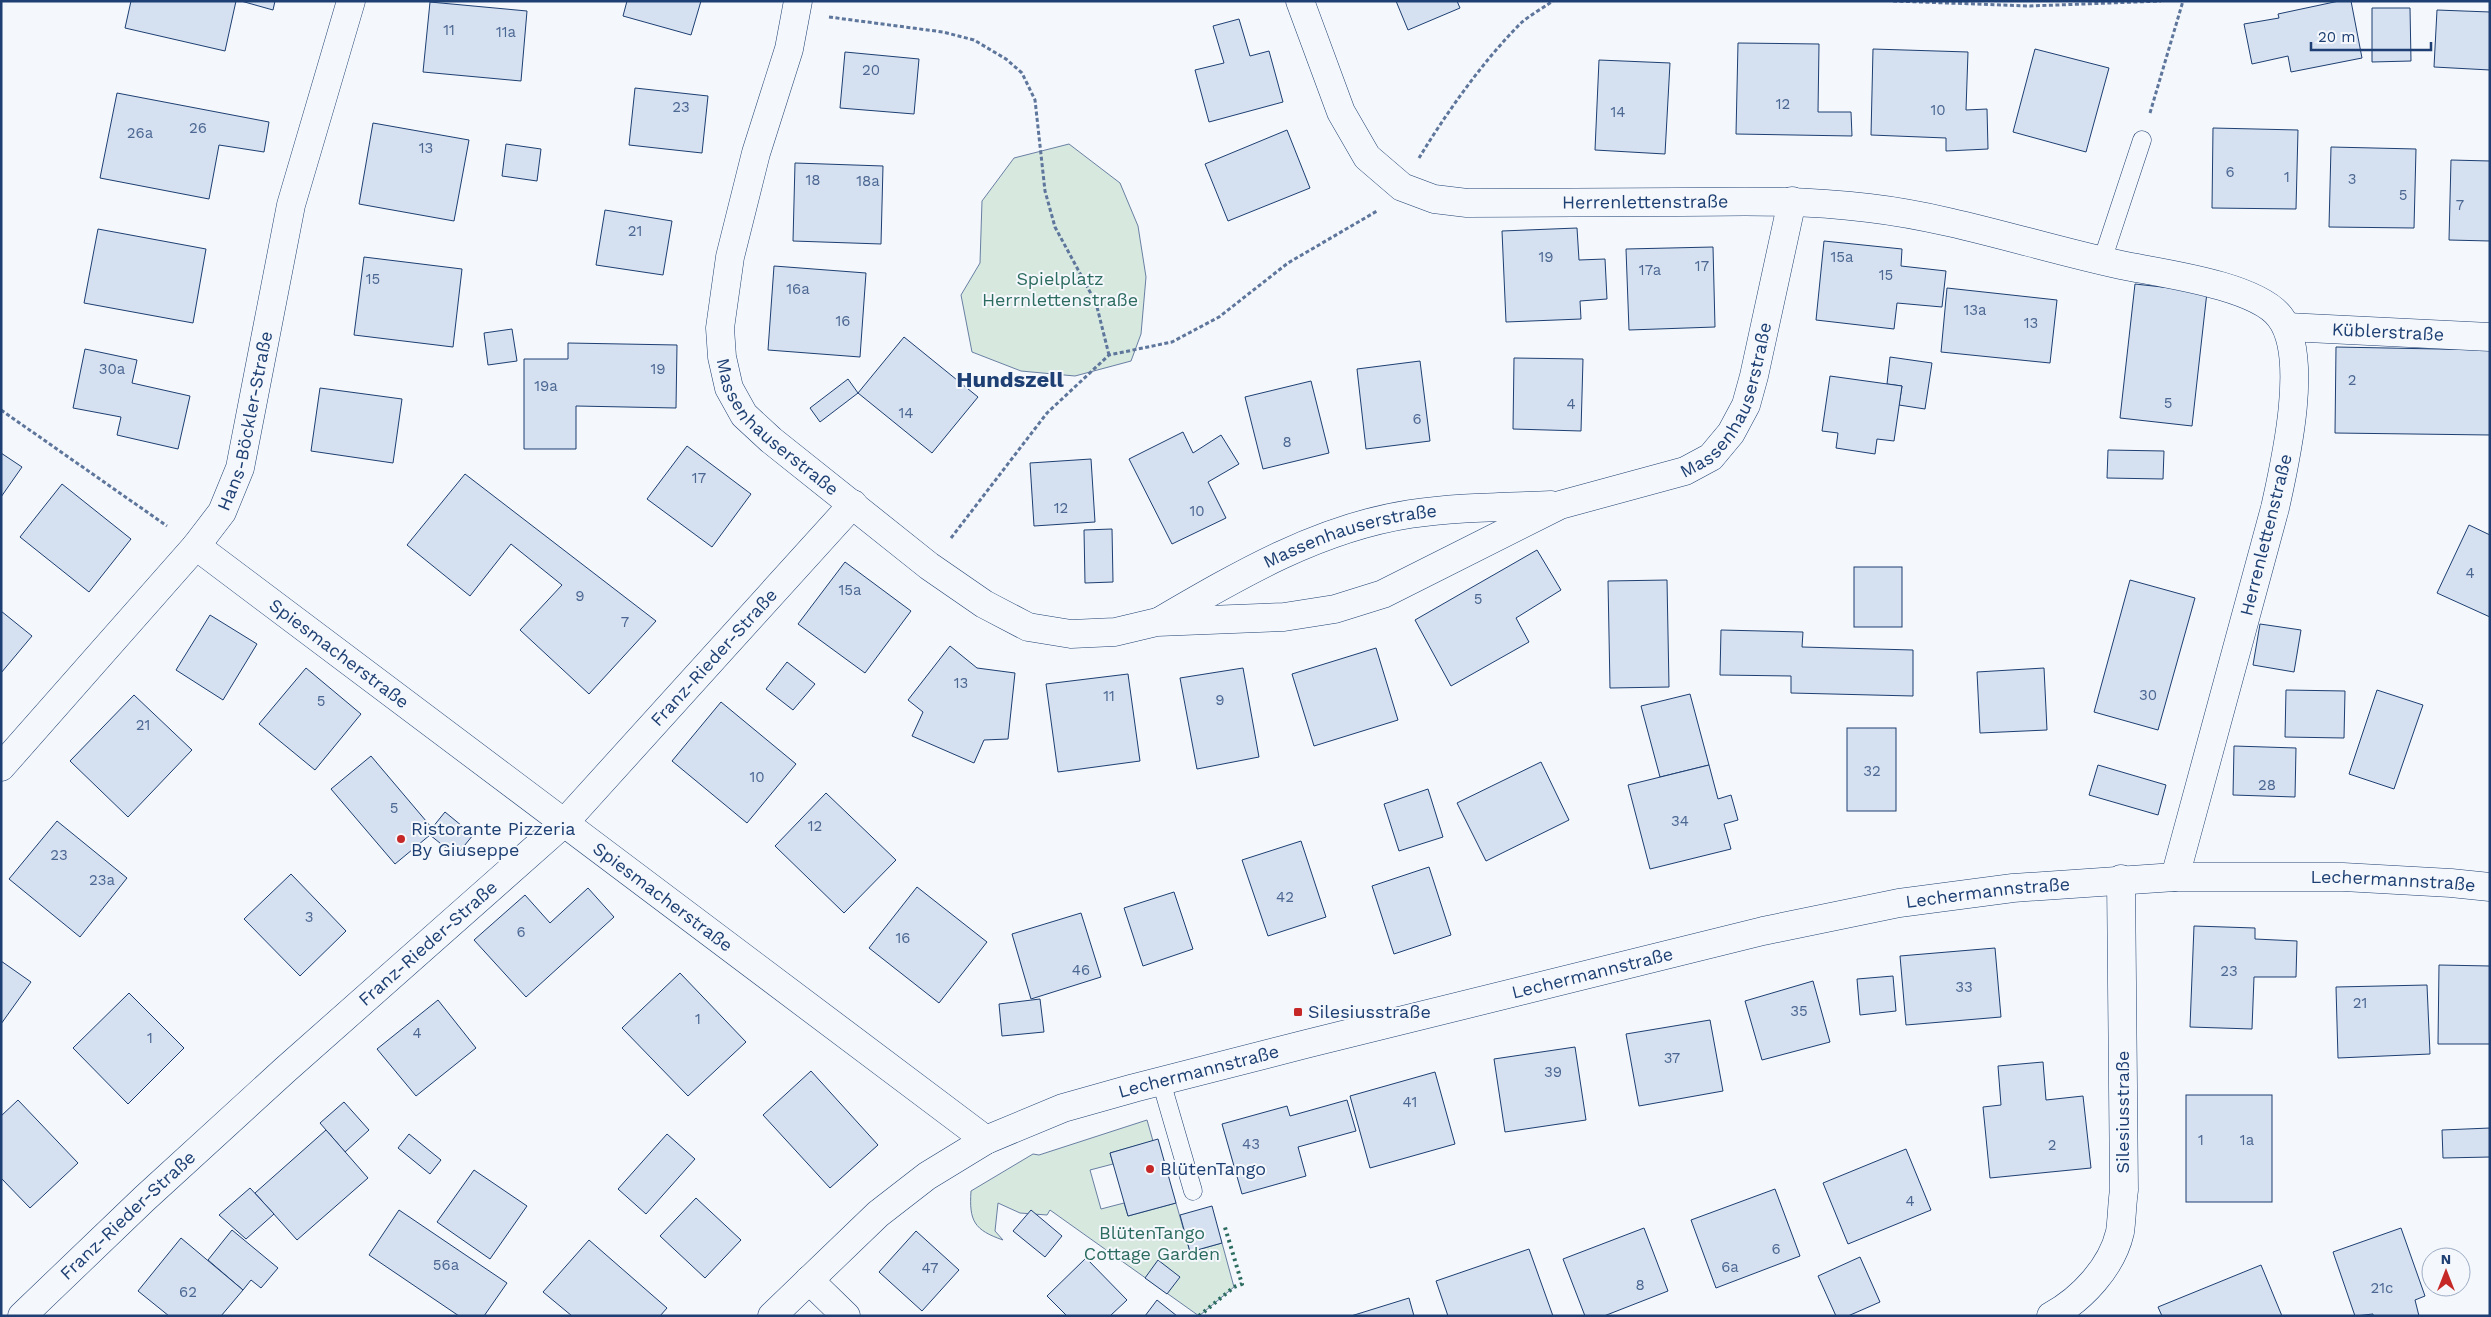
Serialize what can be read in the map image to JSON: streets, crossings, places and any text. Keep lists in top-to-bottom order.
{
  "streets": {
    "street": [
      "Herrenlettenstraße",
      "Küblerstraße",
      "Massenhauserstraße",
      "Hans-Böckler-Straße",
      "Spiesmacherstraße",
      "Franz-Rieder-Straße",
      "Lechermannstraße",
      "Silesiusstraße"
    ]
  },
  "crossings": [
    ["Herrenlettenstraße", "Küblerstraße"],
    ["Herrenlettenstraße", "Massenhauserstraße"],
    ["Herrenlettenstraße", "Lechermannstraße"],
    ["Massenhauserstraße", "Franz-Rieder-Straße"],
    ["Hans-Böckler-Straße", "Spiesmacherstraße"],
    ["Spiesmacherstraße", "Franz-Rieder-Straße"],
    ["Spiesmacherstraße", "Lechermannstraße"],
    ["Lechermannstraße", "Silesiusstraße"]
  ],
  "districts": ["Hundszell"],
  "parks": ["Spielplatz Herrnlettenstraße", "BlütenTango Cottage Garden"],
  "places": {
    "other": ["Ristorante Pizzeria By Giuseppe", "BlütenTango"],
    "transit": ["Silesiusstraße"]
  },
  "house_numbers": [
    "11",
    "11a",
    "20",
    "12",
    "23",
    "10",
    "14",
    "26",
    "26a",
    "13",
    "6",
    "1",
    "3",
    "18",
    "18a",
    "5",
    "7",
    "21",
    "19",
    "15a",
    "17",
    "17a",
    "15",
    "15",
    "16a",
    "13a",
    "16",
    "13",
    "30a",
    "19",
    "2",
    "19a",
    "5",
    "4",
    "14",
    "6",
    "8",
    "17",
    "12",
    "10",
    "4",
    "15a",
    "9",
    "5",
    "7",
    "13",
    "30",
    "11",
    "9",
    "5",
    "21",
    "32",
    "10",
    "28",
    "5",
    "34",
    "12",
    "23",
    "23a",
    "42",
    "3",
    "6",
    "16",
    "46",
    "23",
    "33",
    "21",
    "35",
    "1",
    "4",
    "1",
    "37",
    "39",
    "41",
    "1",
    "1a",
    "43",
    "2",
    "4",
    "6",
    "56a",
    "6a",
    "47",
    "8",
    "21c",
    "62"
  ],
  "scale_bar": "20 m",
  "north": "top"
}
